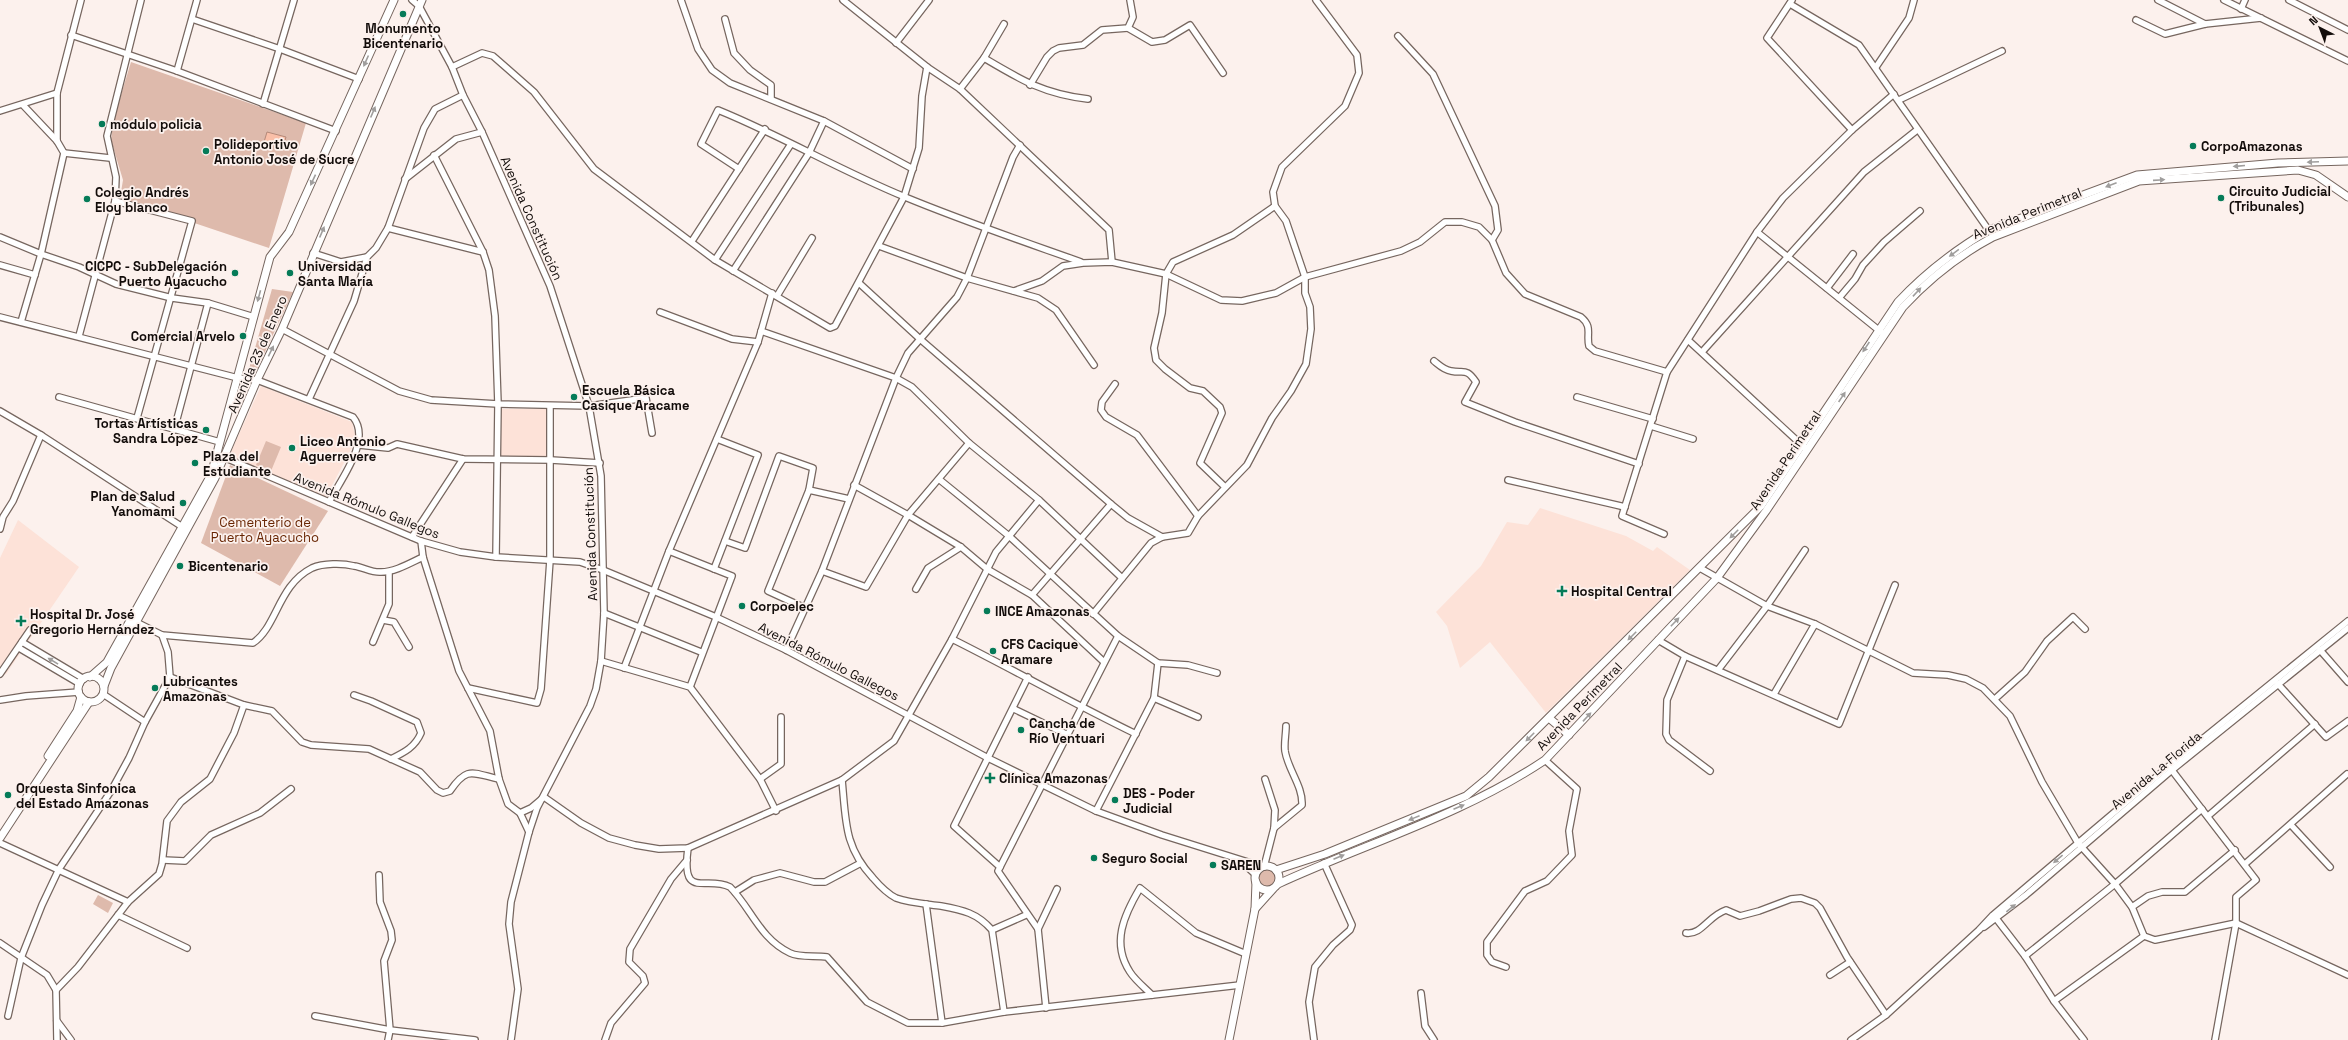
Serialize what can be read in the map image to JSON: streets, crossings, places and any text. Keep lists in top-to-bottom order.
{
  "streets": {
    "main road": ["Avenida Perimetral", "Avenida 23 de Enero"],
    "street": ["Avenida Constitución", "Avenida Rómulo Gallegos", "Avenida La Florida"]
  },
  "crossings": [
    ["Avenida Perimetral", "Avenida Rómulo Gallegos"],
    ["Avenida Constitución", "Avenida 23 de Enero"],
    ["Avenida Constitución", "Avenida Rómulo Gallegos"],
    ["Avenida 23 de Enero", "Avenida Rómulo Gallegos"]
  ],
  "parks": ["Cementerio de Puerto Ayacucho"],
  "places": {
    "other": [
      "Monumento Bicentenario",
      "módulo policia",
      "CorpoAmazonas",
      "Polideportivo Antonio José de Sucre",
      "Circuito Judicial (Tribunales)",
      "Colegio Andrés Eloy blanco",
      "CICPC - SubDelegación Puerto Ayacucho",
      "Universidad Santa María",
      "Comercial Arvelo",
      "Escuela Básica Casique Aracame",
      "Tortas Artísticas Sandra López",
      "Liceo Antonio Aguerrevere",
      "Plaza del Estudiante",
      "Plan de Salud Yanomami",
      "Bicentenario",
      "Corpoelec",
      "INCE Amazonas",
      "CFS Cacique Aramare",
      "Lubricantes Amazonas",
      "Cancha de Río Ventuari",
      "Orquesta Sinfonica del Estado Amazonas",
      "DES - Poder Judicial",
      "Seguro Social",
      "SAREN"
    ],
    "health": ["Hospital Central", "Hospital Dr. José Gregorio Hernández", "Clínica Amazonas"]
  },
  "north": "top left"
}
